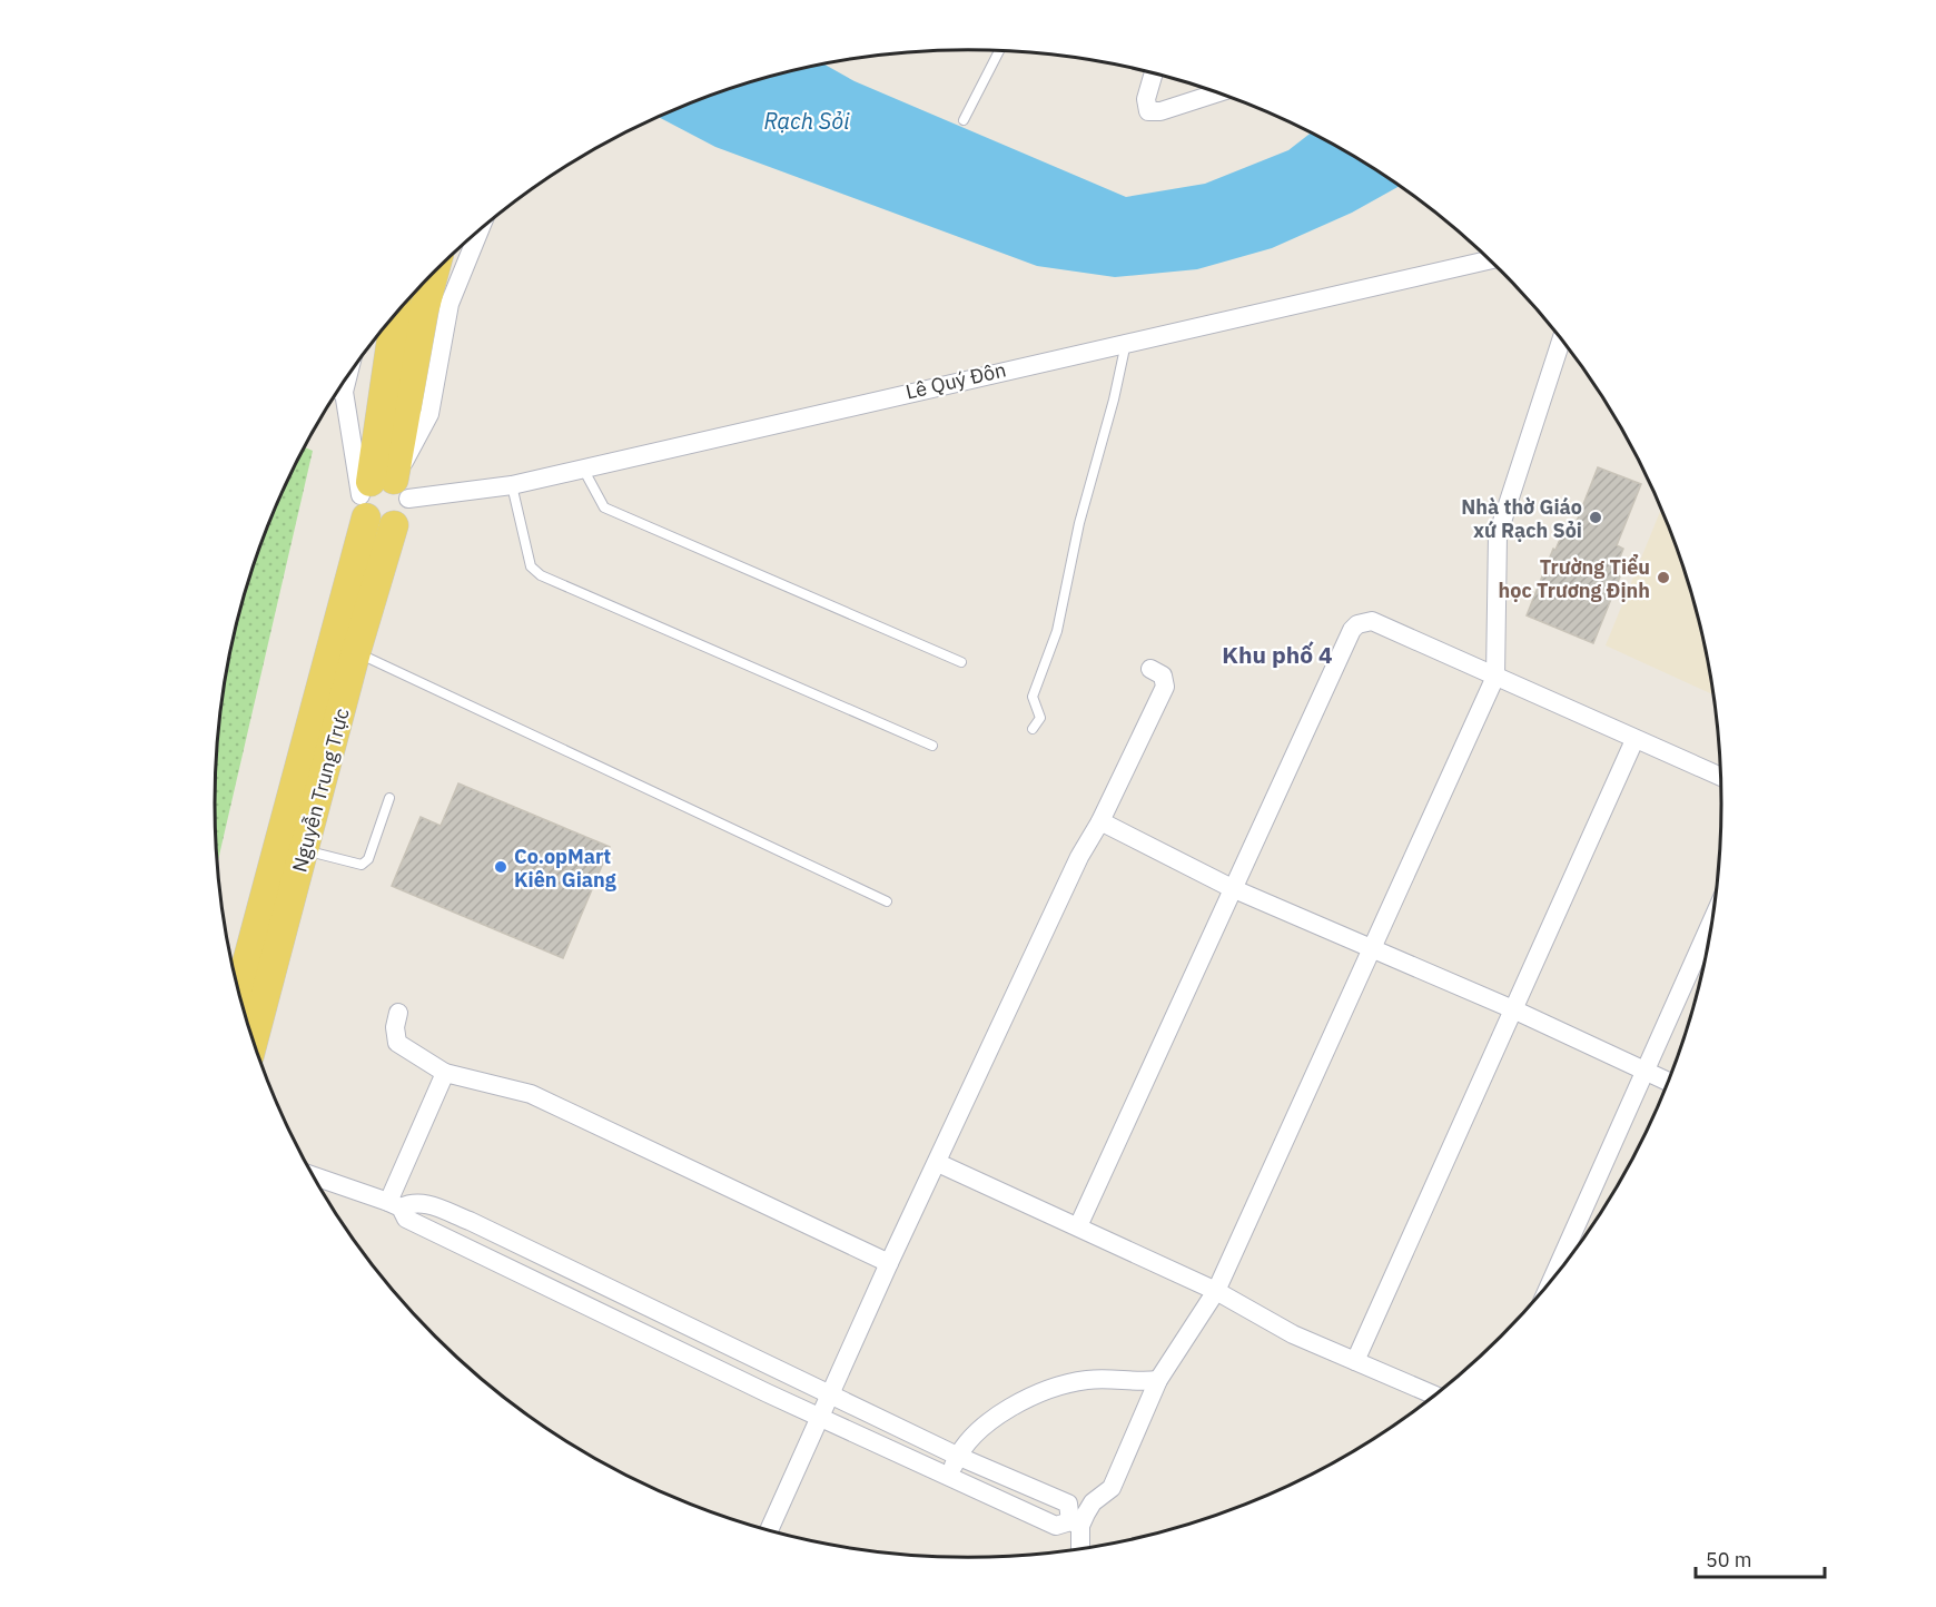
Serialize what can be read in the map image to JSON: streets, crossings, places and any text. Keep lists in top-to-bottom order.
{
  "streets": {
    "main road": ["Nguyễn Trung Trực"],
    "street": ["Lê Quý Đôn"]
  },
  "crossings": [
    ["Lê Quý Đôn", "Nguyễn Trung Trực"]
  ],
  "districts": ["Khu phố 4"],
  "water": ["Rạch Sỏi"],
  "places": ["Nhà thờ Giáo xứ Rạch Sỏi", "Trường Tiểu học Trương Định", "Co.opMart Kiên Giang"],
  "scale_bar": "50 m"
}
